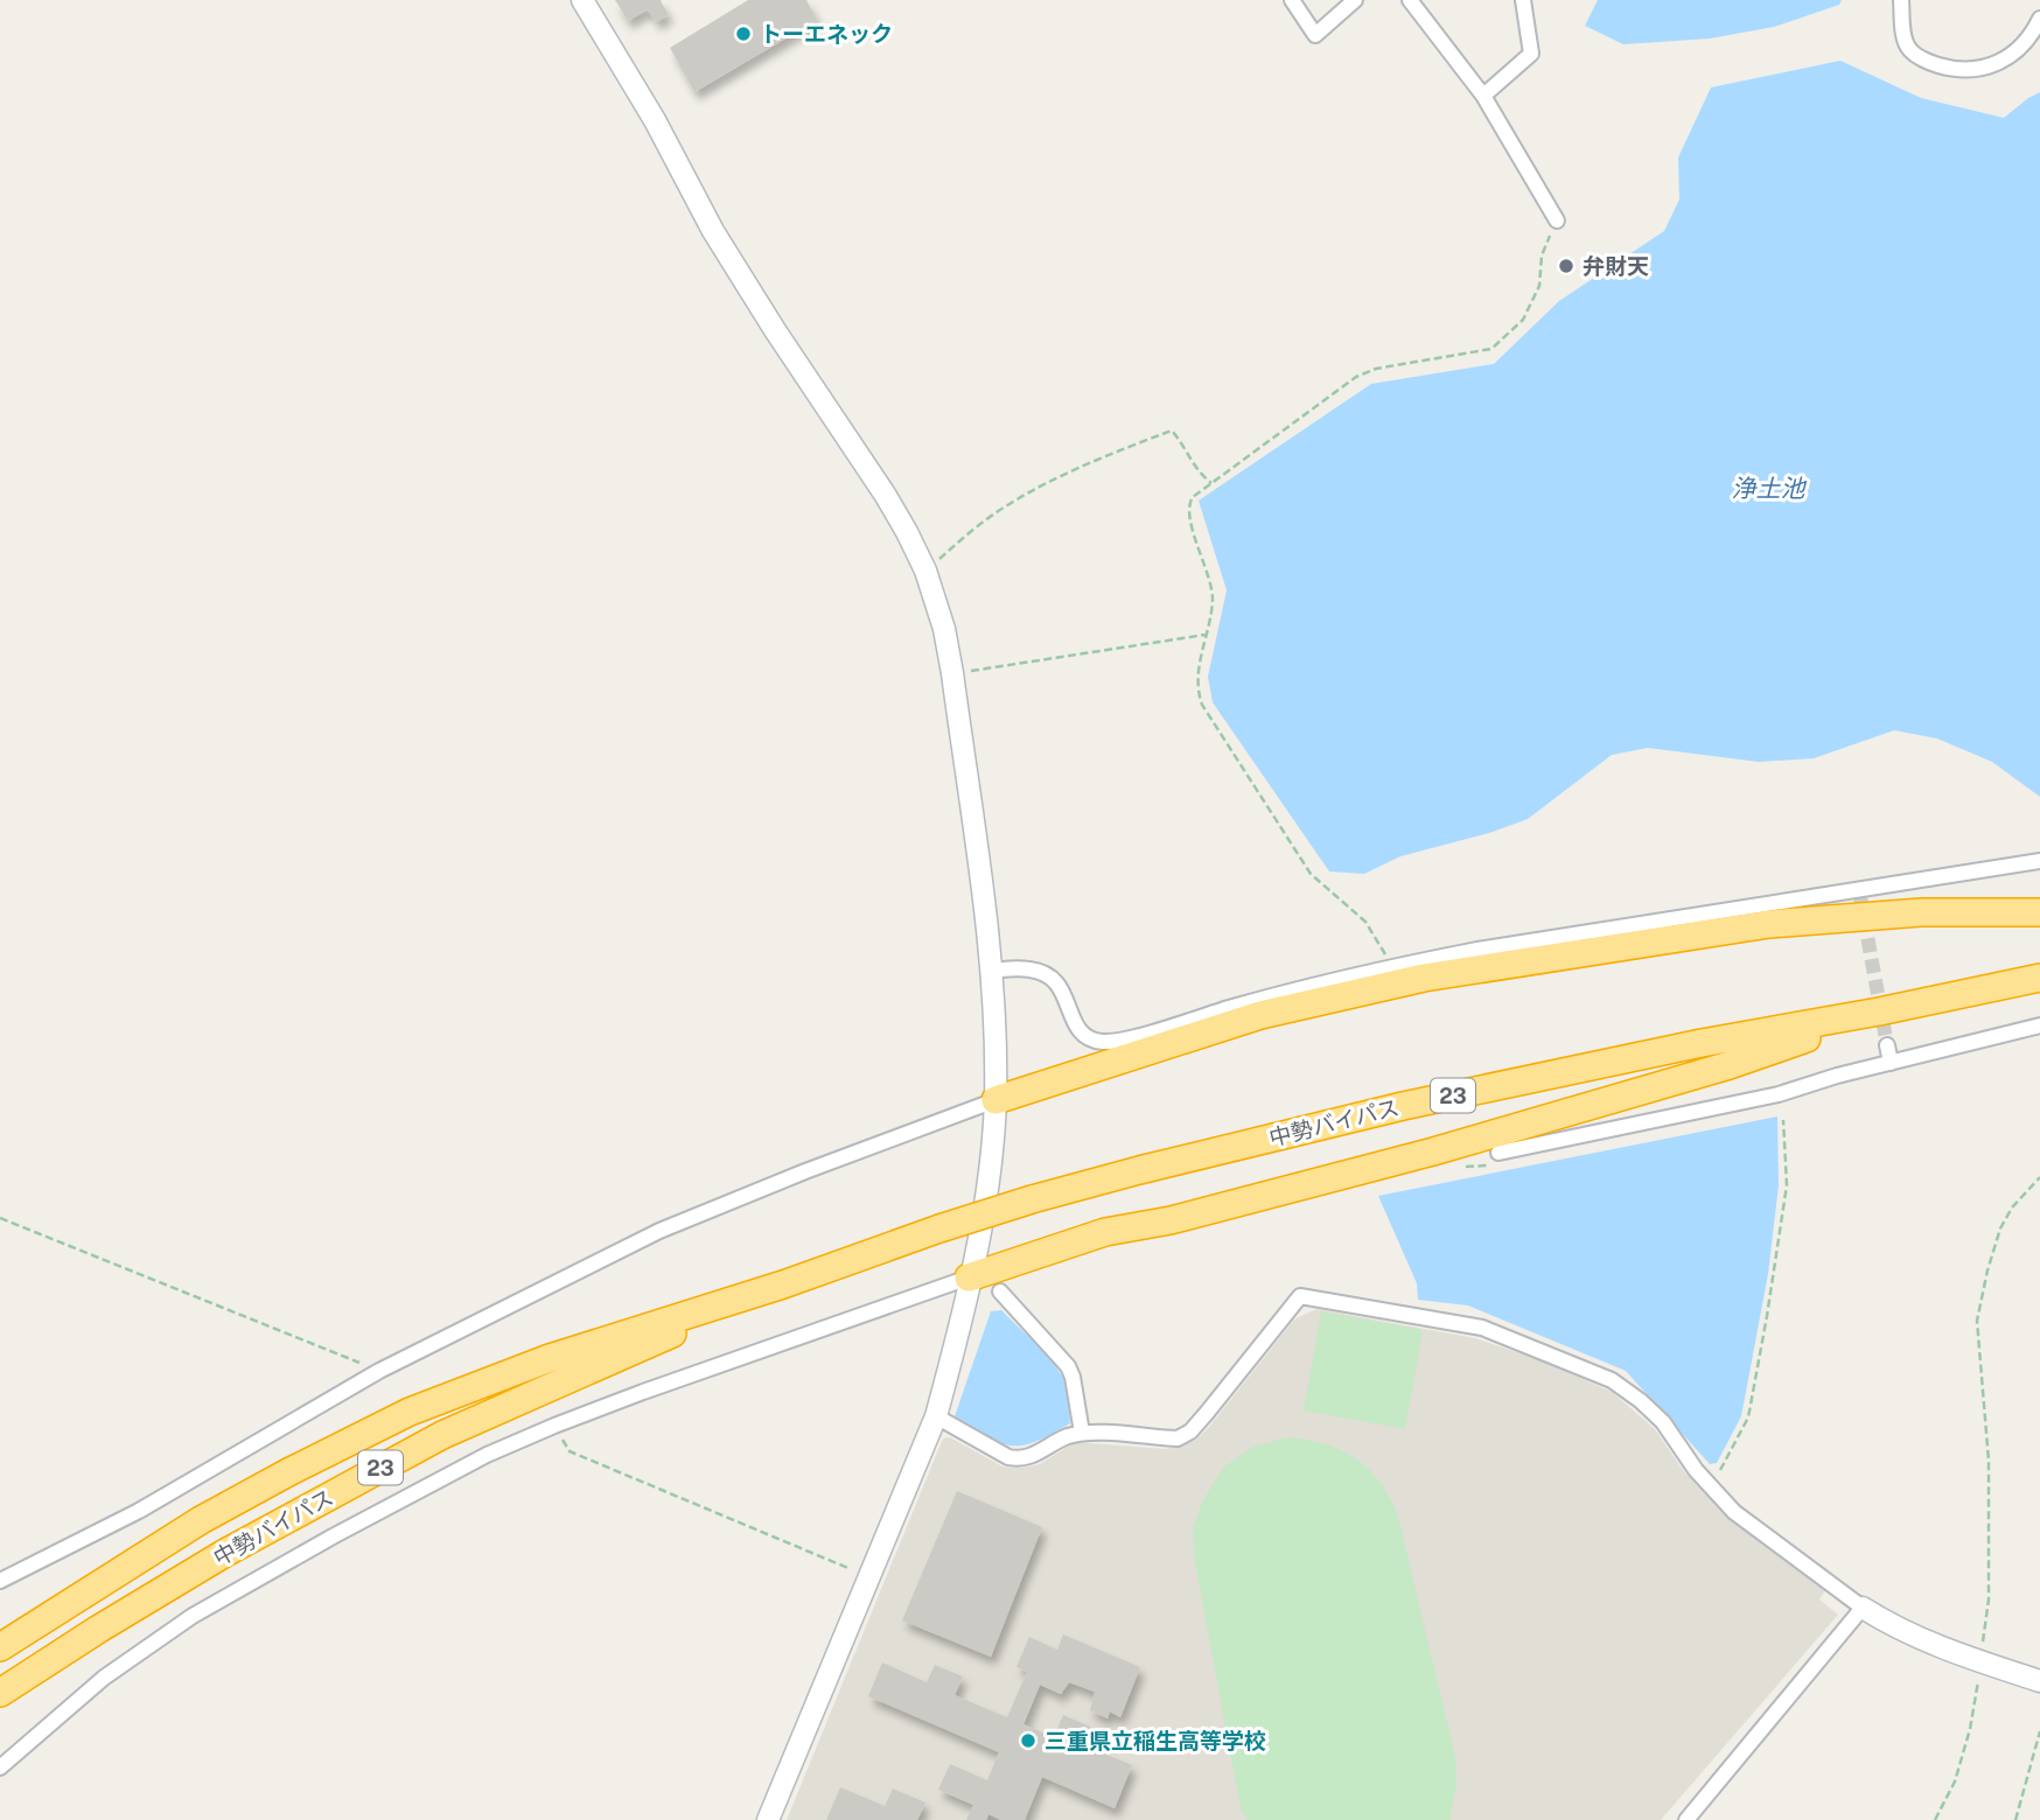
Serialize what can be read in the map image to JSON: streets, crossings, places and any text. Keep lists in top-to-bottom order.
{
  "streets": {
    "highway": ["23", "中勢バイパス"]
  },
  "water": ["浄土池"],
  "places": ["トーエネック", "弁財天", "三重県立稲生高等学校"]
}
